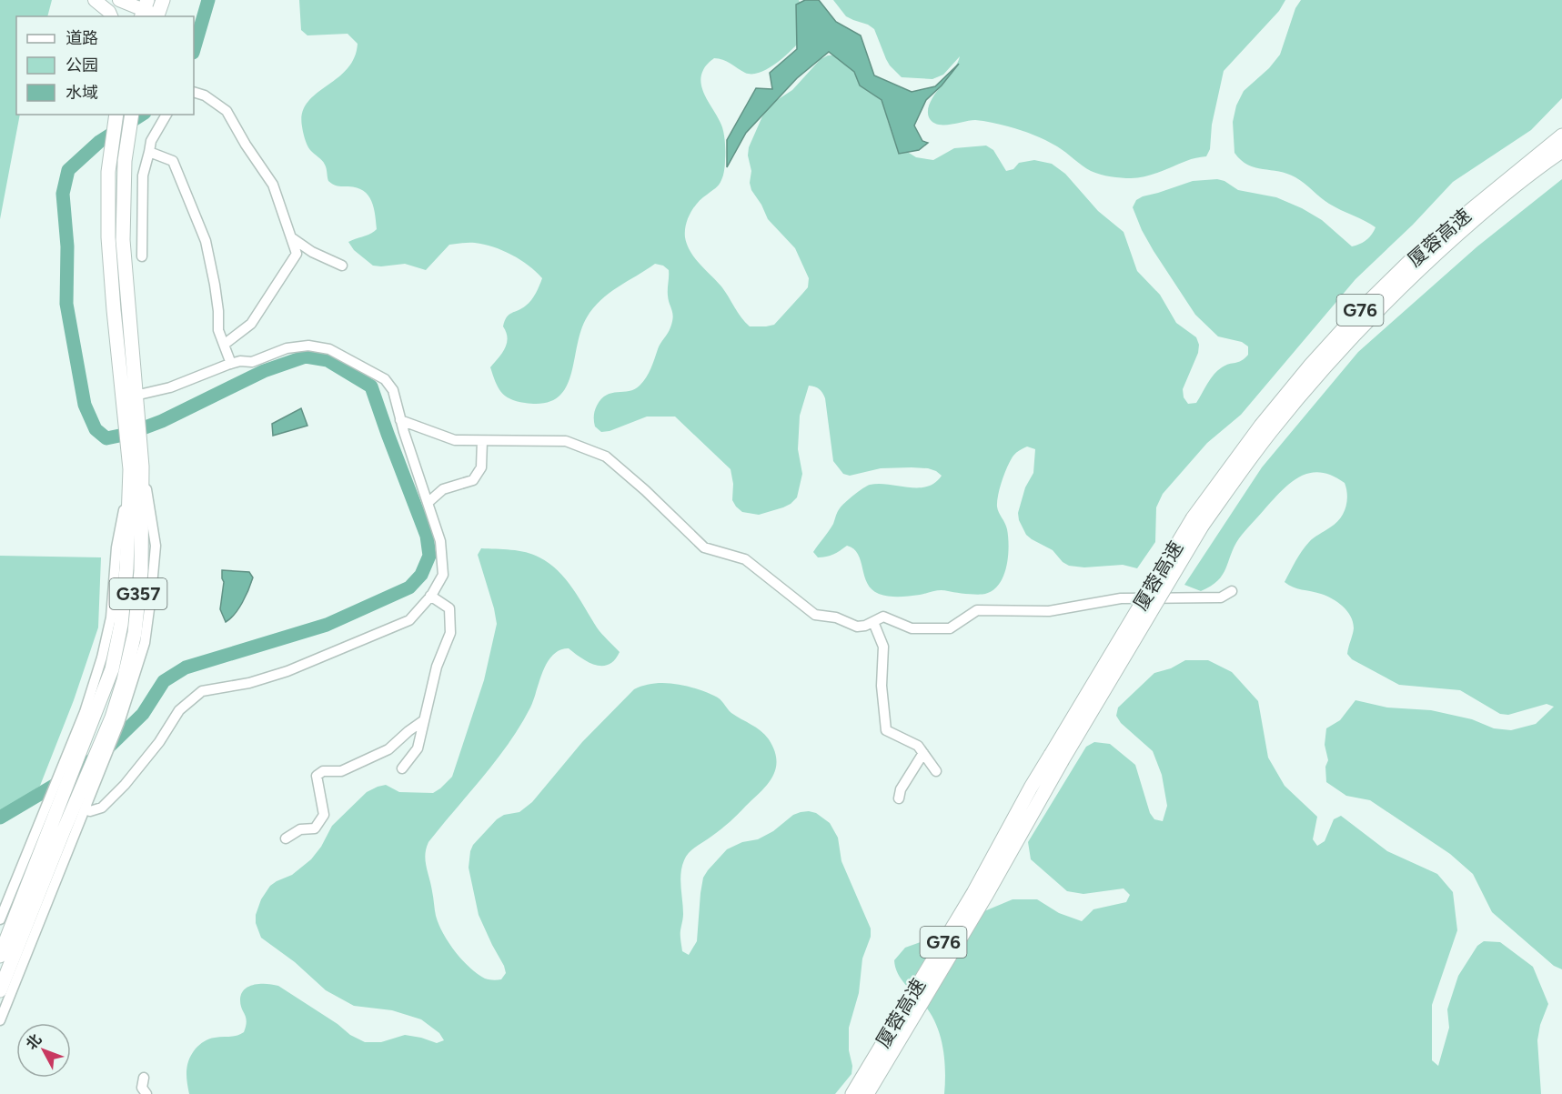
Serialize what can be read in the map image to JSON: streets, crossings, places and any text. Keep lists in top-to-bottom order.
{
  "streets": {
    "highway": ["厦蓉高速", "G76", "G357"]
  },
  "legend": ["道路", "公园", "水域"],
  "north": "top left"
}
